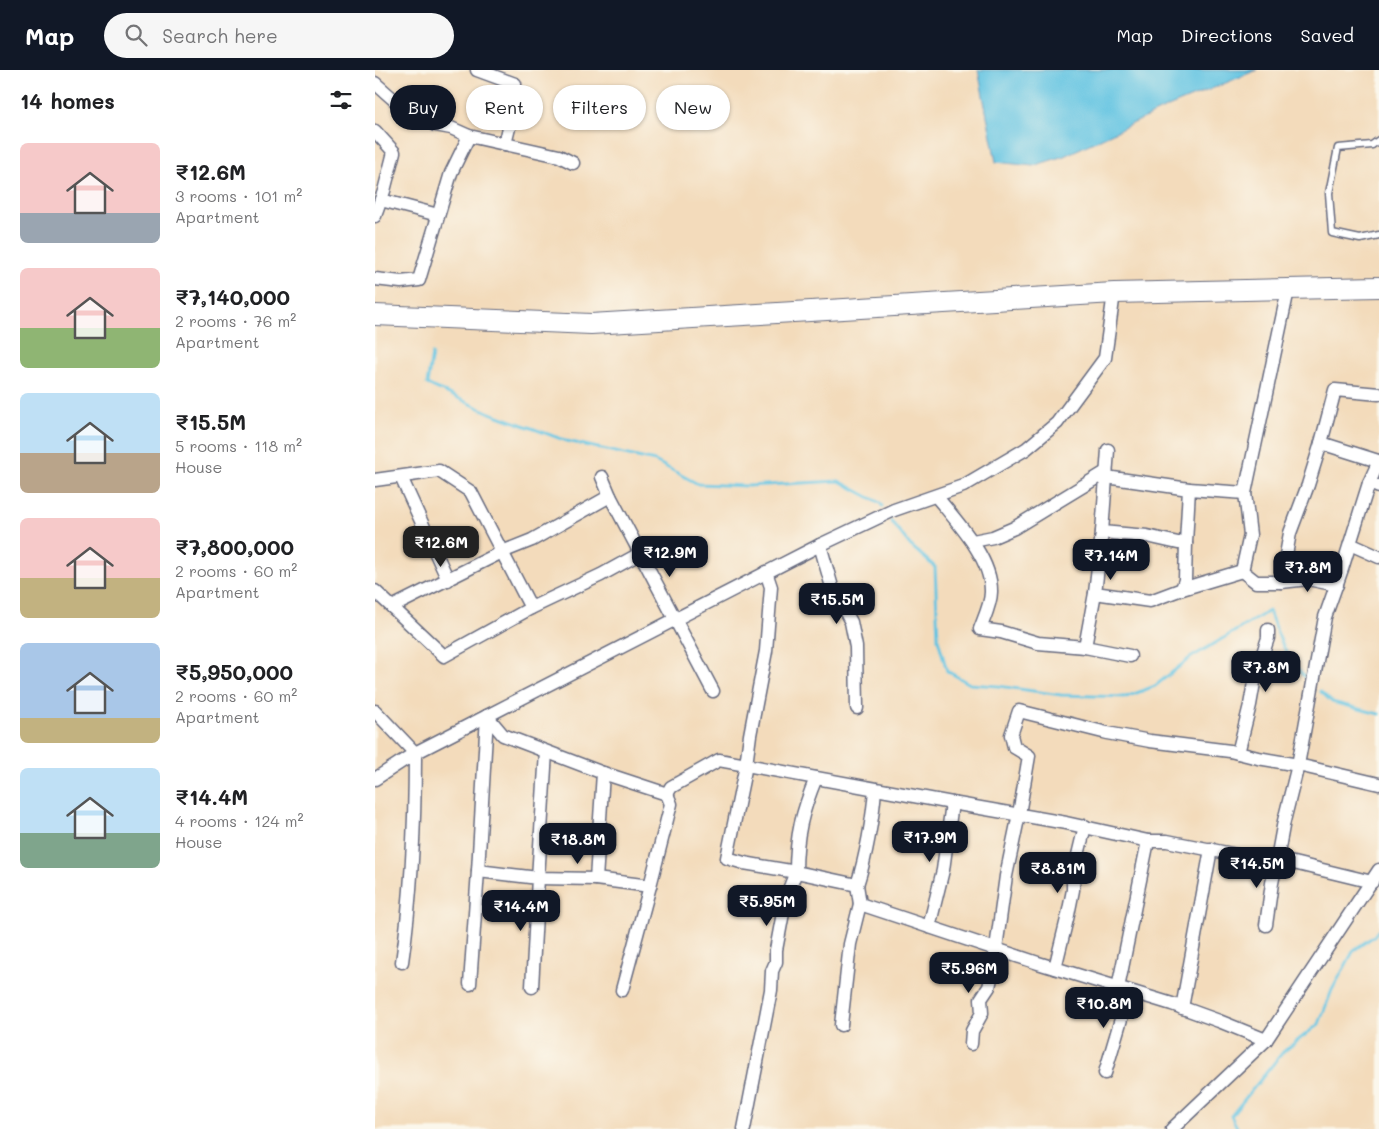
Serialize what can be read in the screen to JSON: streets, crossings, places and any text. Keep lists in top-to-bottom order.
{
  "page": {
    "header": "Map",
    "search": "Search here",
    "nav": ["Map", "Directions", "Saved"],
    "heading": "14 homes",
    "chip": [
      "Buy",
      "Rent",
      "Filters",
      "New"
    ],
    "list": [
      {
        "name": "₹12.6M",
        "note": "3 rooms · 101 m² · Apartment"
      },
      {
        "name": "₹7,140,000",
        "note": "2 rooms · 76 m² · Apartment"
      },
      {
        "name": "₹15.5M",
        "note": "5 rooms · 118 m² · House"
      },
      {
        "name": "₹7,800,000",
        "note": "2 rooms · 60 m² · Apartment"
      },
      {
        "name": "₹5,950,000",
        "note": "2 rooms · 60 m² · Apartment"
      },
      {
        "name": "₹14.4M",
        "note": "4 rooms · 124 m² · House"
      }
    ],
    "price": [
      "₹12.6M",
      "₹12.9M",
      "₹7.14M",
      "₹7.8M",
      "₹15.5M",
      "₹7.8M",
      "₹17.9M",
      "₹18.8M",
      "₹14.5M",
      "₹8.81M",
      "₹5.95M",
      "₹14.4M",
      "₹5.96M",
      "₹10.8M"
    ]
  }
}
